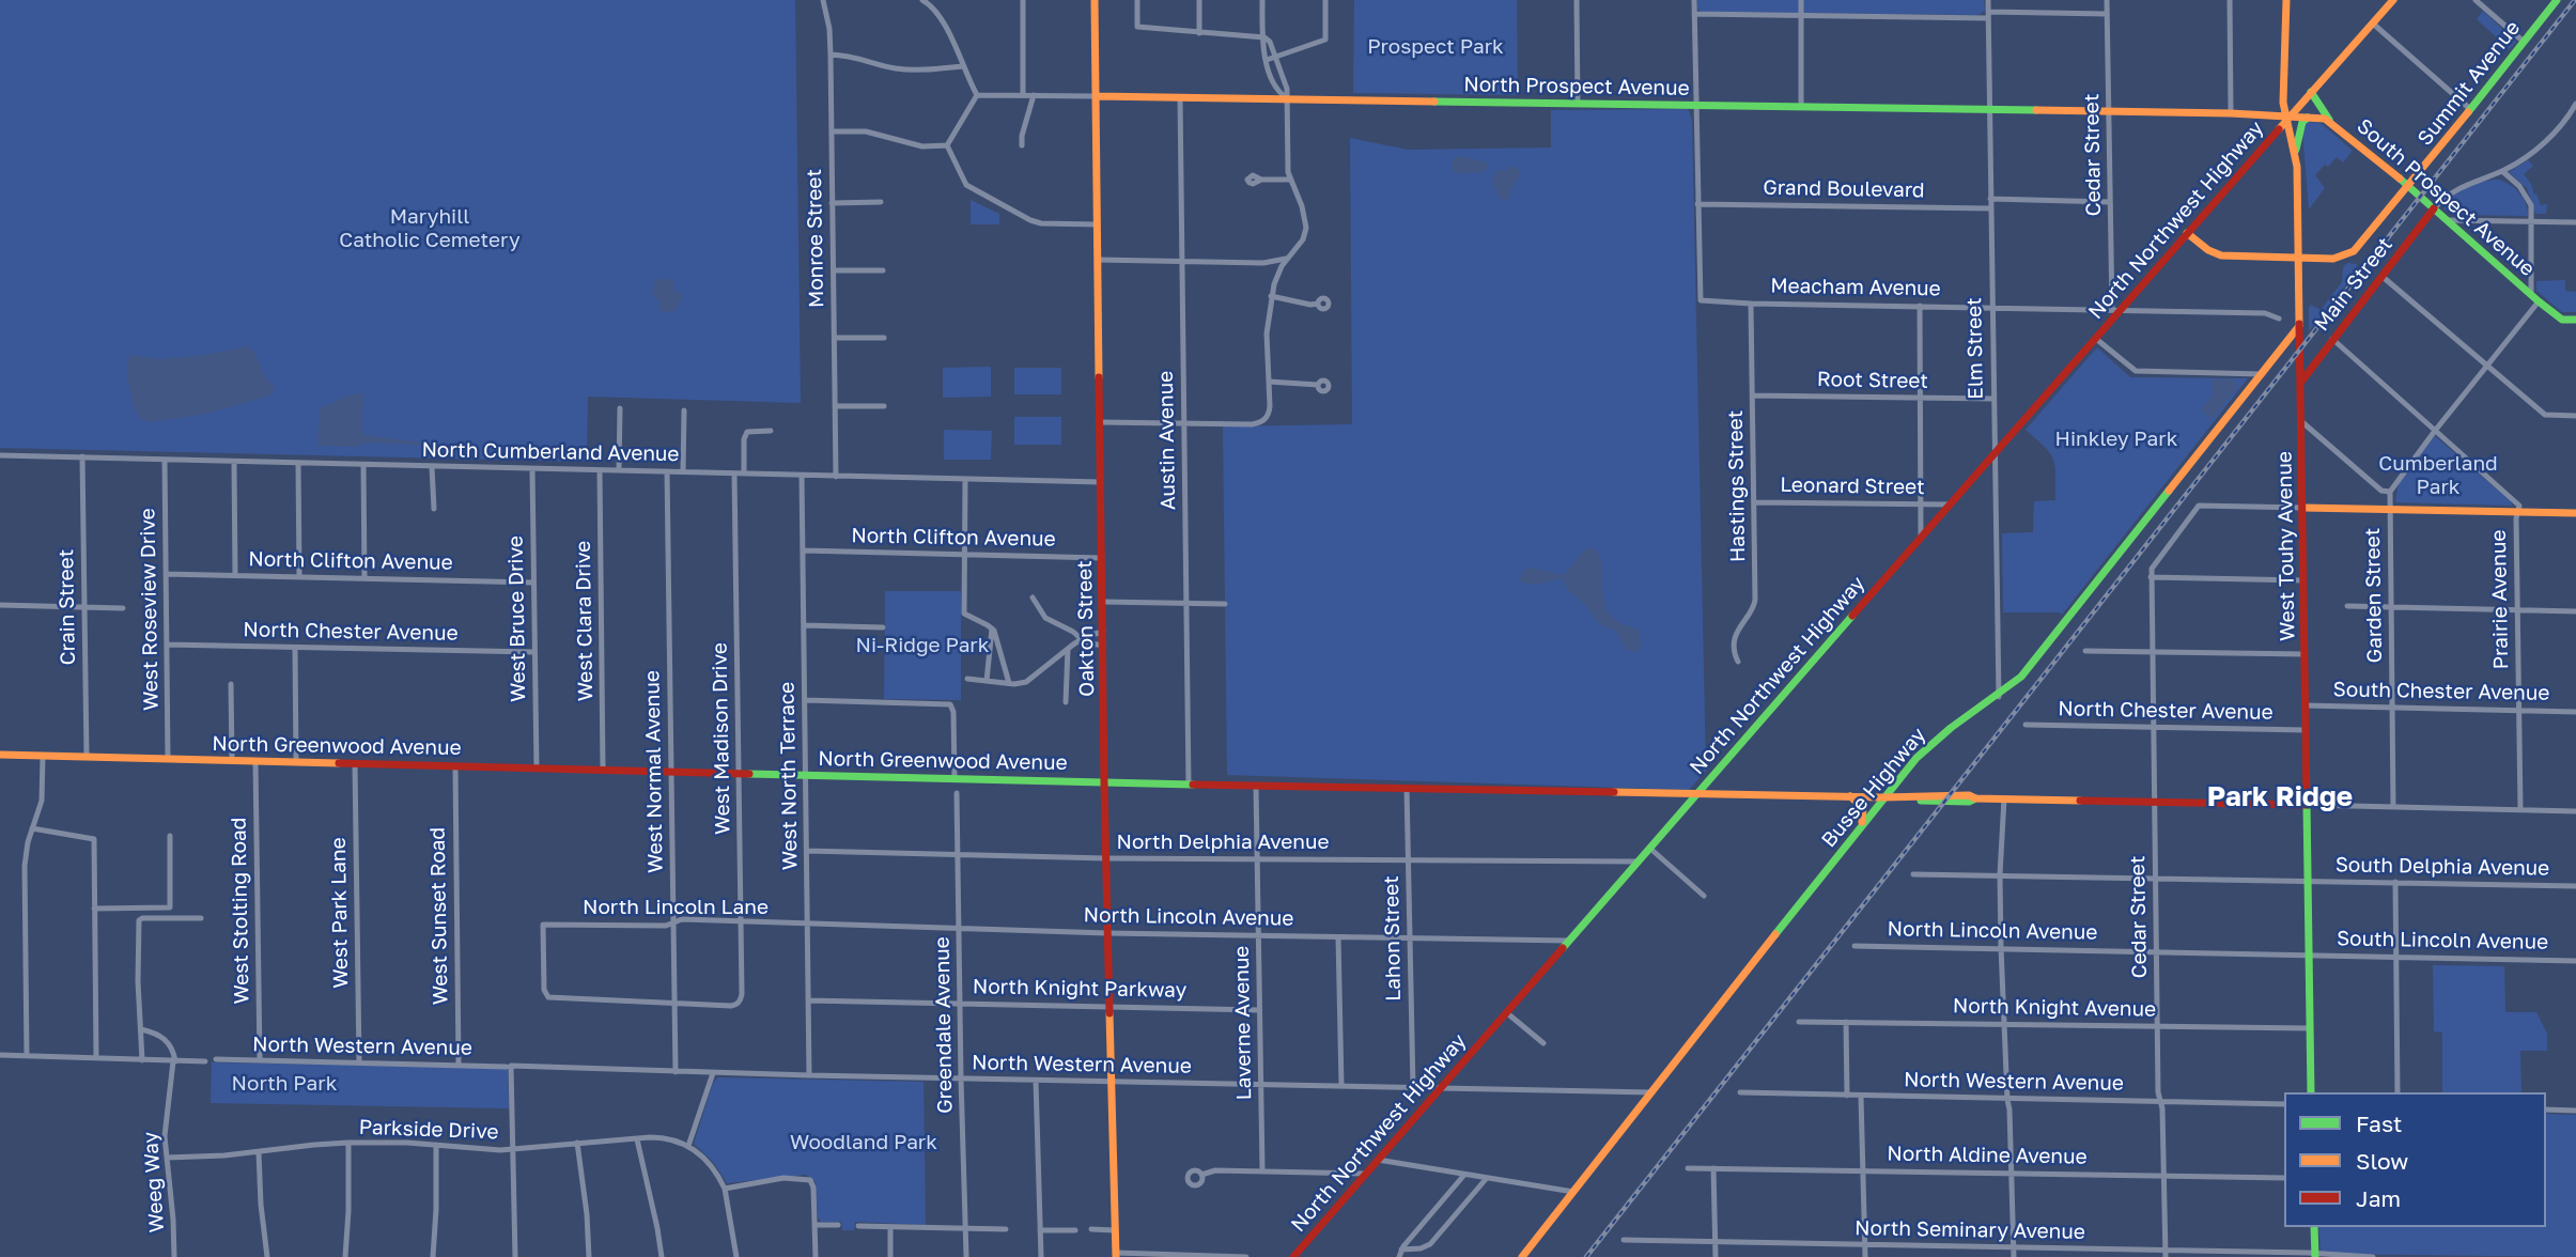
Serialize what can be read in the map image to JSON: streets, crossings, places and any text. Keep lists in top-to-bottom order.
{
  "streets": {
    "main road": [
      "Summit Avenue",
      "North Prospect Avenue",
      "South Prospect Avenue",
      "North Northwest Highway",
      "Main Street",
      "West Touhy Avenue",
      "Oakton Street",
      "North Greenwood Avenue",
      "Busse Highway"
    ],
    "street": [
      "Cedar Street",
      "Grand Boulevard",
      "Monroe Street",
      "Meacham Avenue",
      "Elm Street",
      "Root Street",
      "Austin Avenue",
      "North Cumberland Avenue",
      "Hastings Street",
      "Leonard Street",
      "North Clifton Avenue",
      "Garden Street",
      "Prairie Avenue",
      "Crain Street",
      "West Roseview Drive",
      "West Bruce Drive",
      "West Clara Drive",
      "North Chester Avenue",
      "South Chester Avenue",
      "West Madison Drive",
      "West Normal Avenue",
      "West North Terrace",
      "North Delphia Avenue",
      "South Delphia Avenue",
      "North Lincoln Lane",
      "West Stolting Road",
      "West Park Lane",
      "West Sunset Road",
      "North Lincoln Avenue",
      "Lahon Street",
      "South Lincoln Avenue",
      "North Knight Parkway",
      "North Knight Avenue",
      "Laverne Avenue",
      "Greendale Avenue",
      "North Western Avenue",
      "Parkside Drive",
      "North Aldine Avenue",
      "Weeg Way",
      "North Seminary Avenue"
    ]
  },
  "crossings": [
    ["Summit Avenue", "South Prospect Avenue"],
    ["Summit Avenue", "North Northwest Highway"],
    ["Summit Avenue", "West Touhy Avenue"],
    ["North Prospect Avenue", "Cedar Street"],
    ["North Prospect Avenue", "South Prospect Avenue"],
    ["North Prospect Avenue", "North Northwest Highway"],
    ["North Prospect Avenue", "Elm Street"],
    ["North Prospect Avenue", "Austin Avenue"],
    ["North Prospect Avenue", "West Touhy Avenue"],
    ["North Prospect Avenue", "Oakton Street"],
    ["Cedar Street", "North Northwest Highway"],
    ["Cedar Street", "Meacham Avenue"],
    ["Cedar Street", "North Chester Avenue"],
    ["Cedar Street", "North Greenwood Avenue"],
    ["Cedar Street", "North Lincoln Avenue"],
    ["Cedar Street", "North Knight Avenue"],
    ["Cedar Street", "North Western Avenue"],
    ["Cedar Street", "North Aldine Avenue"],
    ["Cedar Street", "North Seminary Avenue"],
    ["Grand Boulevard", "Meacham Avenue"],
    ["Grand Boulevard", "Elm Street"],
    ["South Prospect Avenue", "North Northwest Highway"],
    ["South Prospect Avenue", "Main Street"],
    ["South Prospect Avenue", "West Touhy Avenue"],
    ["North Northwest Highway", "Meacham Avenue"],
    ["North Northwest Highway", "Elm Street"],
    ["North Northwest Highway", "Leonard Street"],
    ["North Northwest Highway", "West Touhy Avenue"],
    ["North Northwest Highway", "North Greenwood Avenue"],
    ["North Northwest Highway", "North Delphia Avenue"],
    ["North Northwest Highway", "North Lincoln Avenue"],
    ["North Northwest Highway", "North Western Avenue"],
    ["Monroe Street", "North Cumberland Avenue"],
    ["Main Street", "West Touhy Avenue"],
    ["Main Street", "Prairie Avenue"],
    ["Meacham Avenue", "Elm Street"],
    ["Meacham Avenue", "Hastings Street"],
    ["Elm Street", "Root Street"],
    ["Elm Street", "Busse Highway"],
    ["Root Street", "Hastings Street"],
    ["Austin Avenue", "North Greenwood Avenue"],
    ["North Cumberland Avenue", "Crain Street"],
    ["North Cumberland Avenue", "West Roseview Drive"],
    ["North Cumberland Avenue", "West Bruce Drive"],
    ["North Cumberland Avenue", "West Clara Drive"],
    ["North Cumberland Avenue", "Oakton Street"],
    ["North Cumberland Avenue", "West Madison Drive"],
    ["North Cumberland Avenue", "West Normal Avenue"],
    ["North Cumberland Avenue", "West North Terrace"],
    ["Hastings Street", "Leonard Street"],
    ["North Clifton Avenue", "West Roseview Drive"],
    ["North Clifton Avenue", "West Bruce Drive"],
    ["North Clifton Avenue", "Oakton Street"],
    ["North Clifton Avenue", "West North Terrace"],
    ["West Touhy Avenue", "North Chester Avenue"],
    ["West Touhy Avenue", "South Chester Avenue"],
    ["West Touhy Avenue", "North Greenwood Avenue"],
    ["West Touhy Avenue", "Busse Highway"],
    ["West Touhy Avenue", "South Delphia Avenue"],
    ["West Touhy Avenue", "North Lincoln Avenue"],
    ["West Touhy Avenue", "South Lincoln Avenue"],
    ["West Touhy Avenue", "North Knight Avenue"],
    ["Garden Street", "South Chester Avenue"],
    ["Prairie Avenue", "South Chester Avenue"],
    ["Crain Street", "North Greenwood Avenue"],
    ["West Roseview Drive", "North Chester Avenue"],
    ["West Roseview Drive", "North Greenwood Avenue"],
    ["West Bruce Drive", "North Chester Avenue"],
    ["West Bruce Drive", "North Greenwood Avenue"],
    ["West Clara Drive", "North Greenwood Avenue"],
    ["Oakton Street", "North Greenwood Avenue"],
    ["Oakton Street", "North Delphia Avenue"],
    ["Oakton Street", "North Lincoln Avenue"],
    ["Oakton Street", "North Knight Parkway"],
    ["Oakton Street", "North Western Avenue"],
    ["West Madison Drive", "North Greenwood Avenue"],
    ["West Madison Drive", "West Normal Avenue"],
    ["West Madison Drive", "North Lincoln Lane"],
    ["North Greenwood Avenue", "West Normal Avenue"],
    ["North Greenwood Avenue", "West North Terrace"],
    ["North Greenwood Avenue", "Busse Highway"],
    ["North Greenwood Avenue", "West Stolting Road"],
    ["North Greenwood Avenue", "West Park Lane"],
    ["North Greenwood Avenue", "West Sunset Road"],
    ["North Greenwood Avenue", "Lahon Street"],
    ["North Greenwood Avenue", "Laverne Avenue"],
    ["West Normal Avenue", "North Lincoln Lane"],
    ["West Normal Avenue", "North Western Avenue"],
    ["West North Terrace", "North Delphia Avenue"],
    ["West North Terrace", "North Lincoln Lane"],
    ["West North Terrace", "North Lincoln Avenue"],
    ["West North Terrace", "North Knight Parkway"],
    ["West North Terrace", "North Western Avenue"],
    ["Busse Highway", "North Western Avenue"],
    ["North Delphia Avenue", "Lahon Street"],
    ["North Delphia Avenue", "Laverne Avenue"],
    ["North Delphia Avenue", "Greendale Avenue"],
    ["North Lincoln Lane", "North Lincoln Avenue"],
    ["West Stolting Road", "North Western Avenue"],
    ["West Park Lane", "North Western Avenue"],
    ["West Sunset Road", "North Western Avenue"],
    ["North Lincoln Avenue", "Lahon Street"],
    ["North Lincoln Avenue", "South Lincoln Avenue"],
    ["North Lincoln Avenue", "Laverne Avenue"],
    ["North Lincoln Avenue", "Greendale Avenue"],
    ["Lahon Street", "North Western Avenue"],
    ["North Knight Parkway", "Laverne Avenue"],
    ["North Knight Parkway", "Greendale Avenue"],
    ["Laverne Avenue", "North Western Avenue"],
    ["Greendale Avenue", "North Western Avenue"],
    ["Parkside Drive", "Weeg Way"]
  ],
  "districts": ["Park Ridge"],
  "parks": [
    "Prospect Park",
    "Maryhill Catholic Cemetery",
    "Hinkley Park",
    "Cumberland Park",
    "Ni-Ridge Park",
    "North Park",
    "Woodland Park"
  ],
  "legend": ["Fast", "Slow", "Jam"]
}
